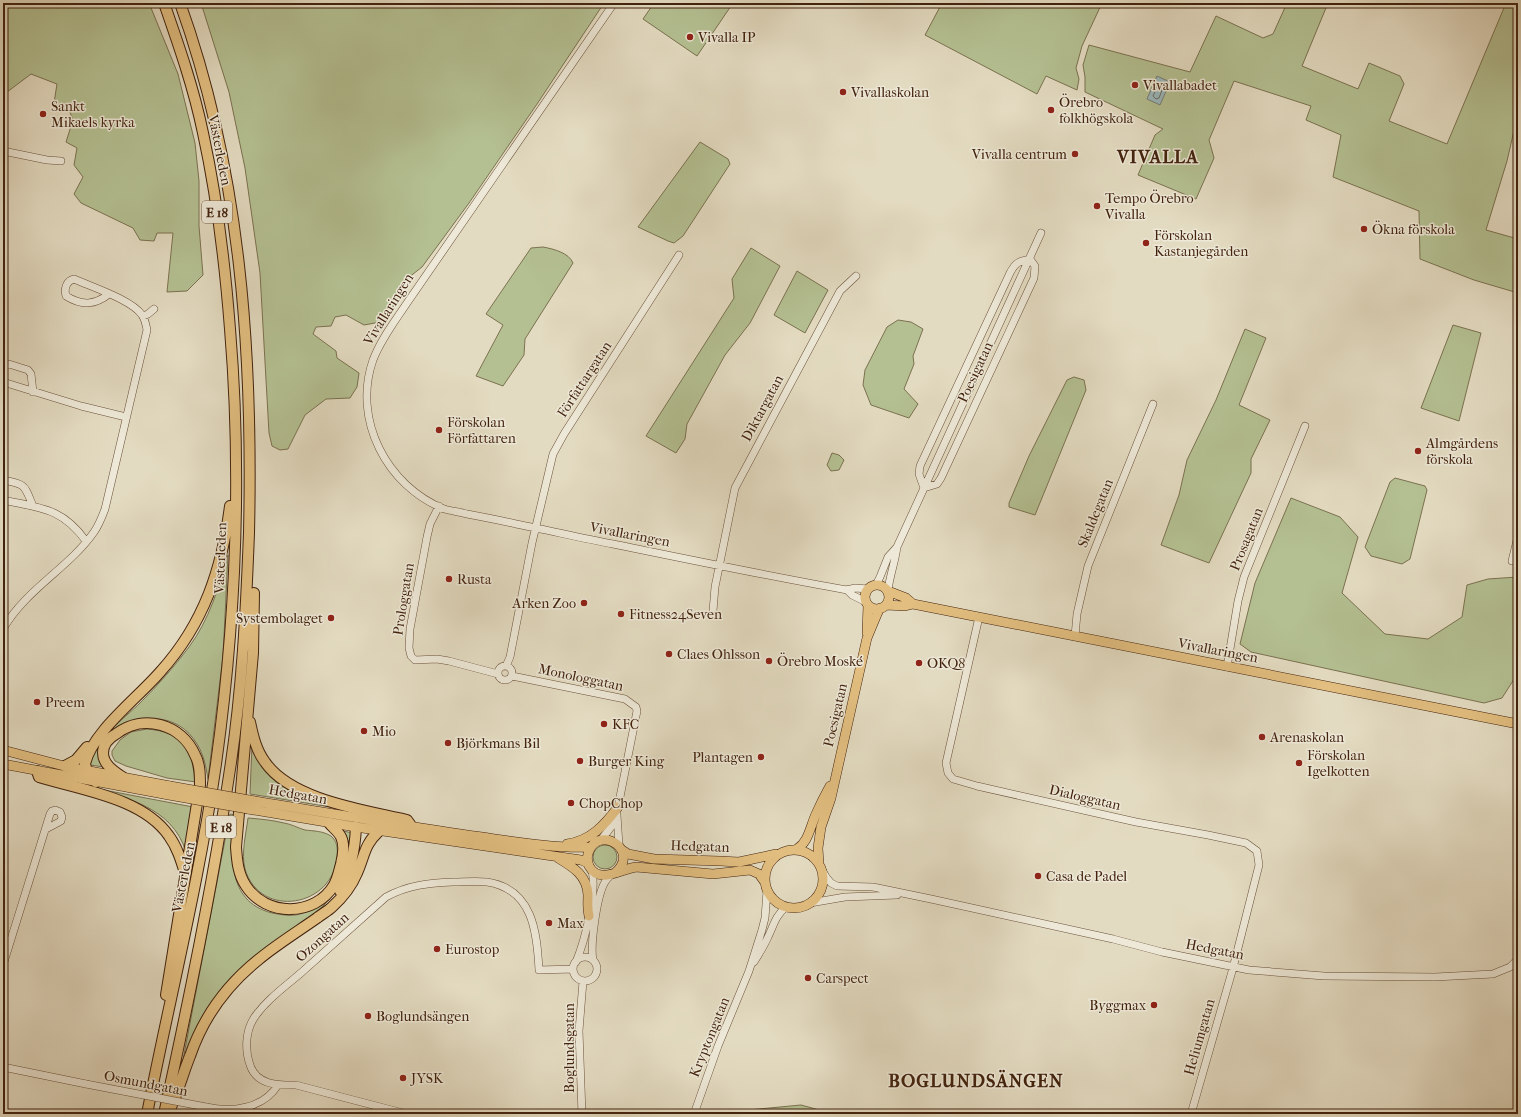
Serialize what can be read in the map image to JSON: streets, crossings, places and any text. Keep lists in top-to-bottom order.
{
  "streets": {
    "highway": ["Västerleden", "E 18"],
    "main road": ["Vivallaringen", "Poesigatan", "Hedgatan"],
    "street": [
      "Författargatan",
      "Diktargatan",
      "Skaldegatan",
      "Prosagatan",
      "Prologgatan",
      "Monologgatan",
      "Dialoggatan",
      "Ozongatan",
      "Kryptongatan",
      "Heliumgatan",
      "Boglundsgatan",
      "Osmundgatan"
    ]
  },
  "crossings": [
    ["Västerleden", "E 18"],
    ["E 18", "Hedgatan"],
    ["Vivallaringen", "Poesigatan"],
    ["Vivallaringen", "Författargatan"],
    ["Vivallaringen", "Diktargatan"],
    ["Vivallaringen", "Skaldegatan"],
    ["Vivallaringen", "Prosagatan"],
    ["Vivallaringen", "Prologgatan"],
    ["Vivallaringen", "Dialoggatan"],
    ["Poesigatan", "Hedgatan"],
    ["Poesigatan", "Kryptongatan"],
    ["Prologgatan", "Monologgatan"],
    ["Monologgatan", "Hedgatan"],
    ["Hedgatan", "Dialoggatan"],
    ["Hedgatan", "Kryptongatan"],
    ["Hedgatan", "Heliumgatan"],
    ["Dialoggatan", "Heliumgatan"],
    ["Ozongatan", "Boglundsgatan"],
    ["Ozongatan", "Osmundgatan"]
  ],
  "districts": ["VIVALLA", "BOGLUNDSÄNGEN"],
  "places": [
    "Vivalla IP",
    "Vivallabadet",
    "Vivallaskolan",
    "Örebro folkhögskola",
    "Sankt Mikaels kyrka",
    "Vivalla centrum",
    "Tempo Örebro Vivalla",
    "Ökna förskola",
    "Förskolan Kastanjegården",
    "Förskolan Författaren",
    "Almgårdens förskola",
    "Rusta",
    "Arken Zoo",
    "Fitness24Seven",
    "Systembolaget",
    "Claes Ohlsson",
    "Örebro Moské",
    "OKQ8",
    "Preem",
    "KFC",
    "Mio",
    "Arenaskolan",
    "Björkmans Bil",
    "Plantagen",
    "Burger King",
    "Förskolan Igelkotten",
    "ChopChop",
    "Casa de Padel",
    "Max",
    "Eurostop",
    "Carspect",
    "Byggmax",
    "Boglundsängen",
    "JYSK"
  ]
}
